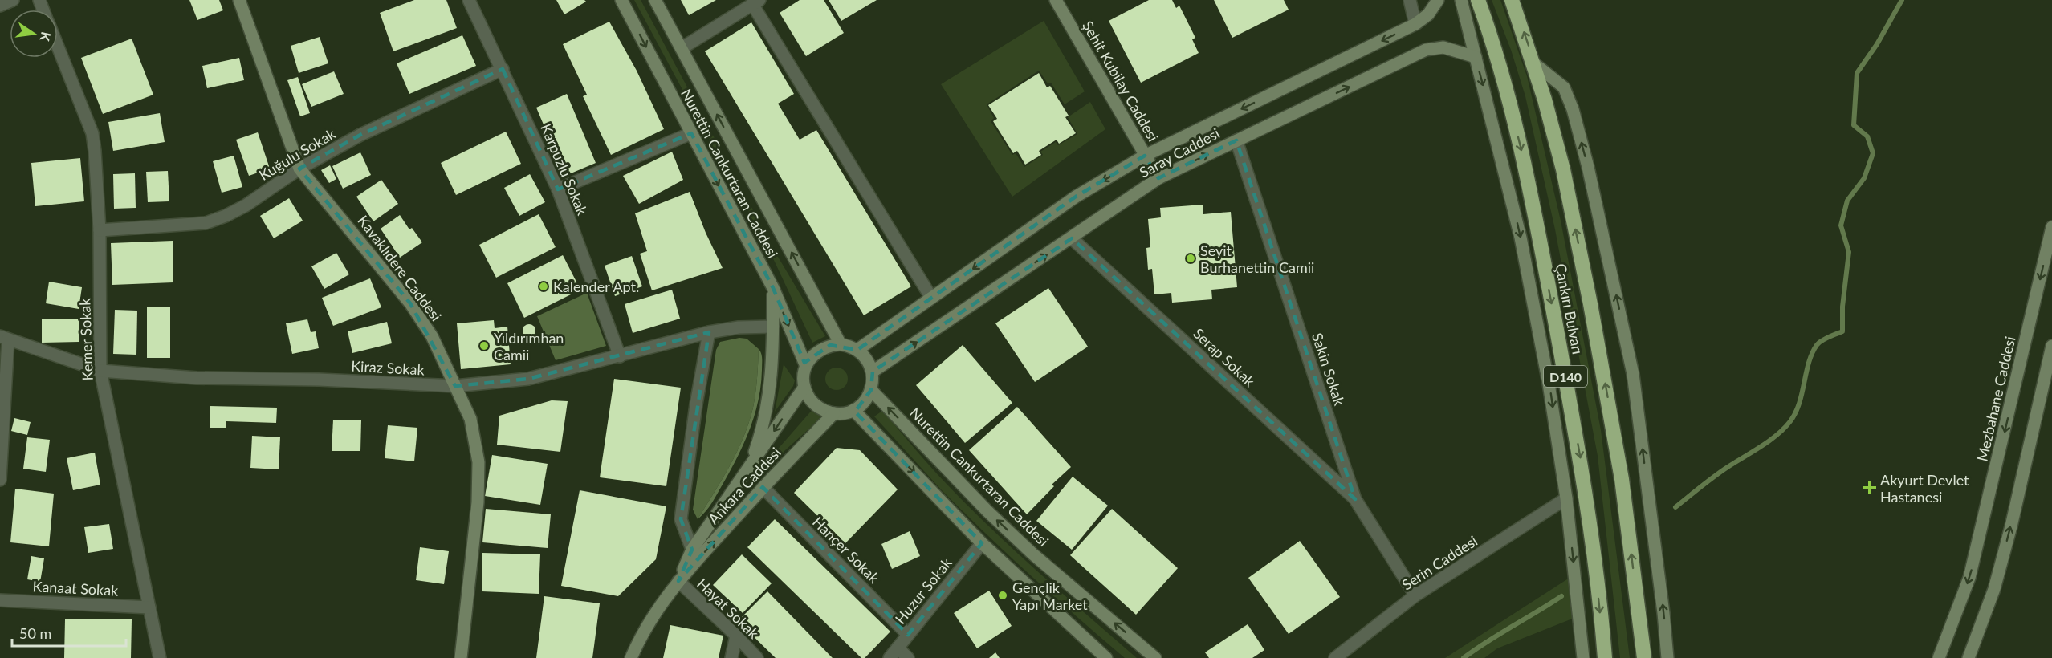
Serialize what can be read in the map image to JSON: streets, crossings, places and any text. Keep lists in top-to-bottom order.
{
  "streets": {
    "highway": ["Çankırı Bulvarı", "D140"],
    "street": [
      "Şehit Kubilay Caddesi",
      "Saray Caddesi",
      "Kuğulu Sokak",
      "Karpuzlu Sokak",
      "Nurettin Cankurtaran Caddesi",
      "Kavaklıdere Caddesi",
      "Kemer Sokak",
      "Serap Sokak",
      "Kiraz Sokak",
      "Sakin Sokak",
      "Mezbahane Caddesi",
      "Ankara Caddesi",
      "Hançer Sokak",
      "Serin Caddesi",
      "Kanaat Sokak",
      "Huzur Sokak",
      "Hayat Sokak"
    ]
  },
  "crossings": [
    ["Şehit Kubilay Caddesi", "Saray Caddesi"],
    ["Saray Caddesi", "Nurettin Cankurtaran Caddesi"],
    ["Saray Caddesi", "Serap Sokak"],
    ["Saray Caddesi", "Sakin Sokak"],
    ["Saray Caddesi", "Ankara Caddesi"],
    ["Kuğulu Sokak", "Karpuzlu Sokak"],
    ["Kuğulu Sokak", "Kavaklıdere Caddesi"],
    ["Kuğulu Sokak", "Kemer Sokak"],
    ["Karpuzlu Sokak", "Kiraz Sokak"],
    ["Nurettin Cankurtaran Caddesi", "Ankara Caddesi"],
    ["Kavaklıdere Caddesi", "Kiraz Sokak"],
    ["Kemer Sokak", "Kiraz Sokak"],
    ["Kemer Sokak", "Kanaat Sokak"],
    ["Serap Sokak", "Sakin Sokak"],
    ["Kiraz Sokak", "Ankara Caddesi"],
    ["Sakin Sokak", "Serin Caddesi"],
    ["Ankara Caddesi", "Hançer Sokak"],
    ["Ankara Caddesi", "Hayat Sokak"],
    ["Hançer Sokak", "Huzur Sokak"]
  ],
  "places": {
    "other": [
      "Seyit Burhanettin Camii",
      "Kalender Apt.",
      "Yıldırımhan Camii",
      "Gençlik Yapı Market"
    ],
    "health": ["Akyurt Devlet Hastanesi"]
  },
  "scale_bar": "50 m",
  "north": "right"
}
